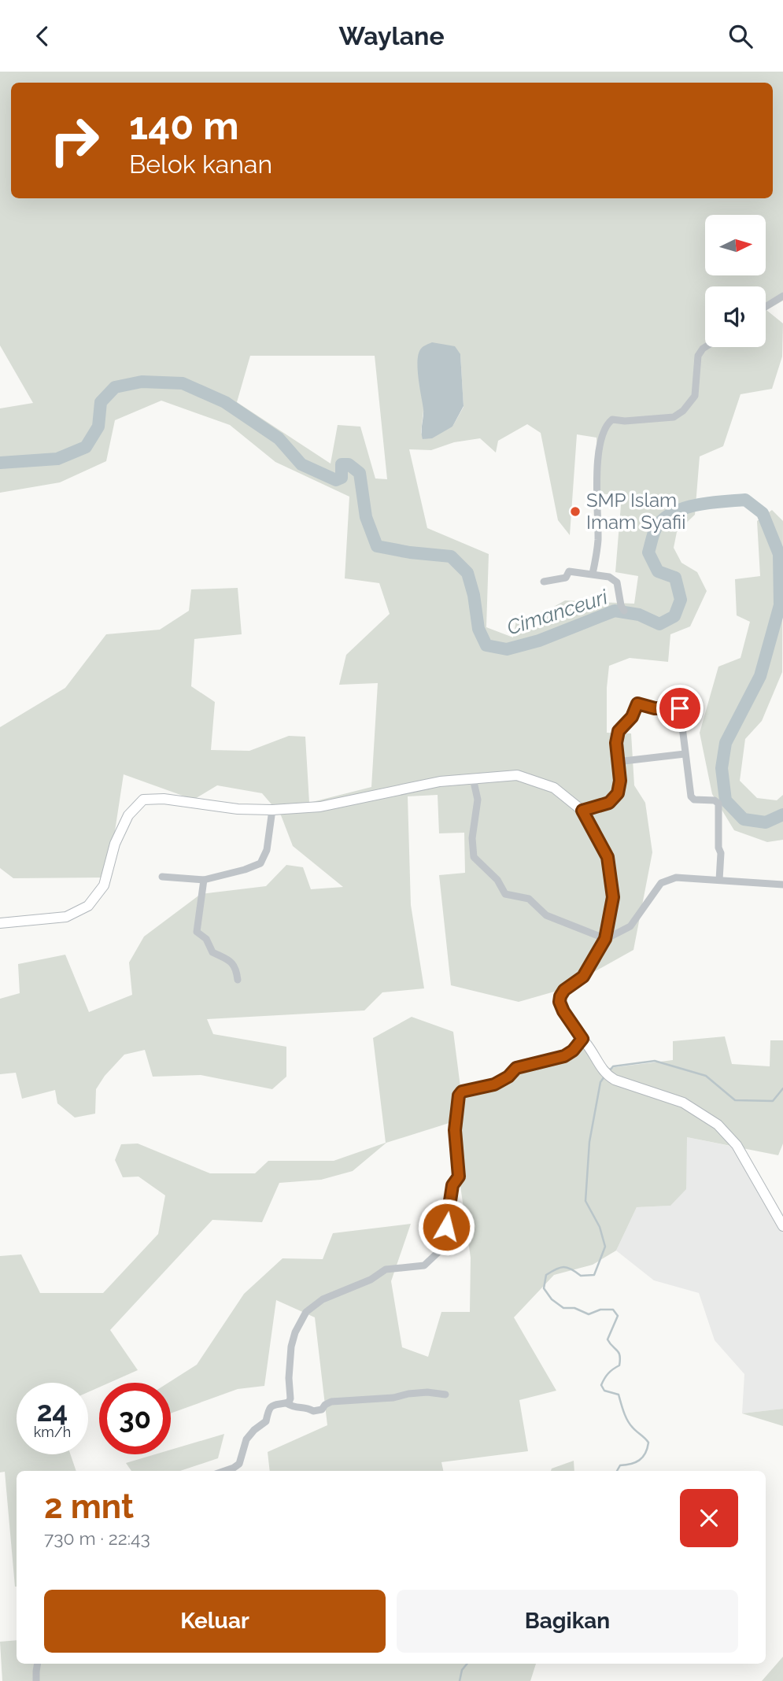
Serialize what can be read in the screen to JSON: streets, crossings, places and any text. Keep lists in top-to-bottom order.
{
  "water": ["Cimanceuri"],
  "places": ["SMP Islam Imam Syafii"],
  "north": "right",
  "page": {
    "header": "Waylane",
    "turn": ["140 m", "Belok kanan"],
    "speed": "24 km/h",
    "limit": "30",
    "heading": ["2 mnt", "730 m · 22:43"],
    "buttons": ["Keluar", "Bagikan"]
  }
}
